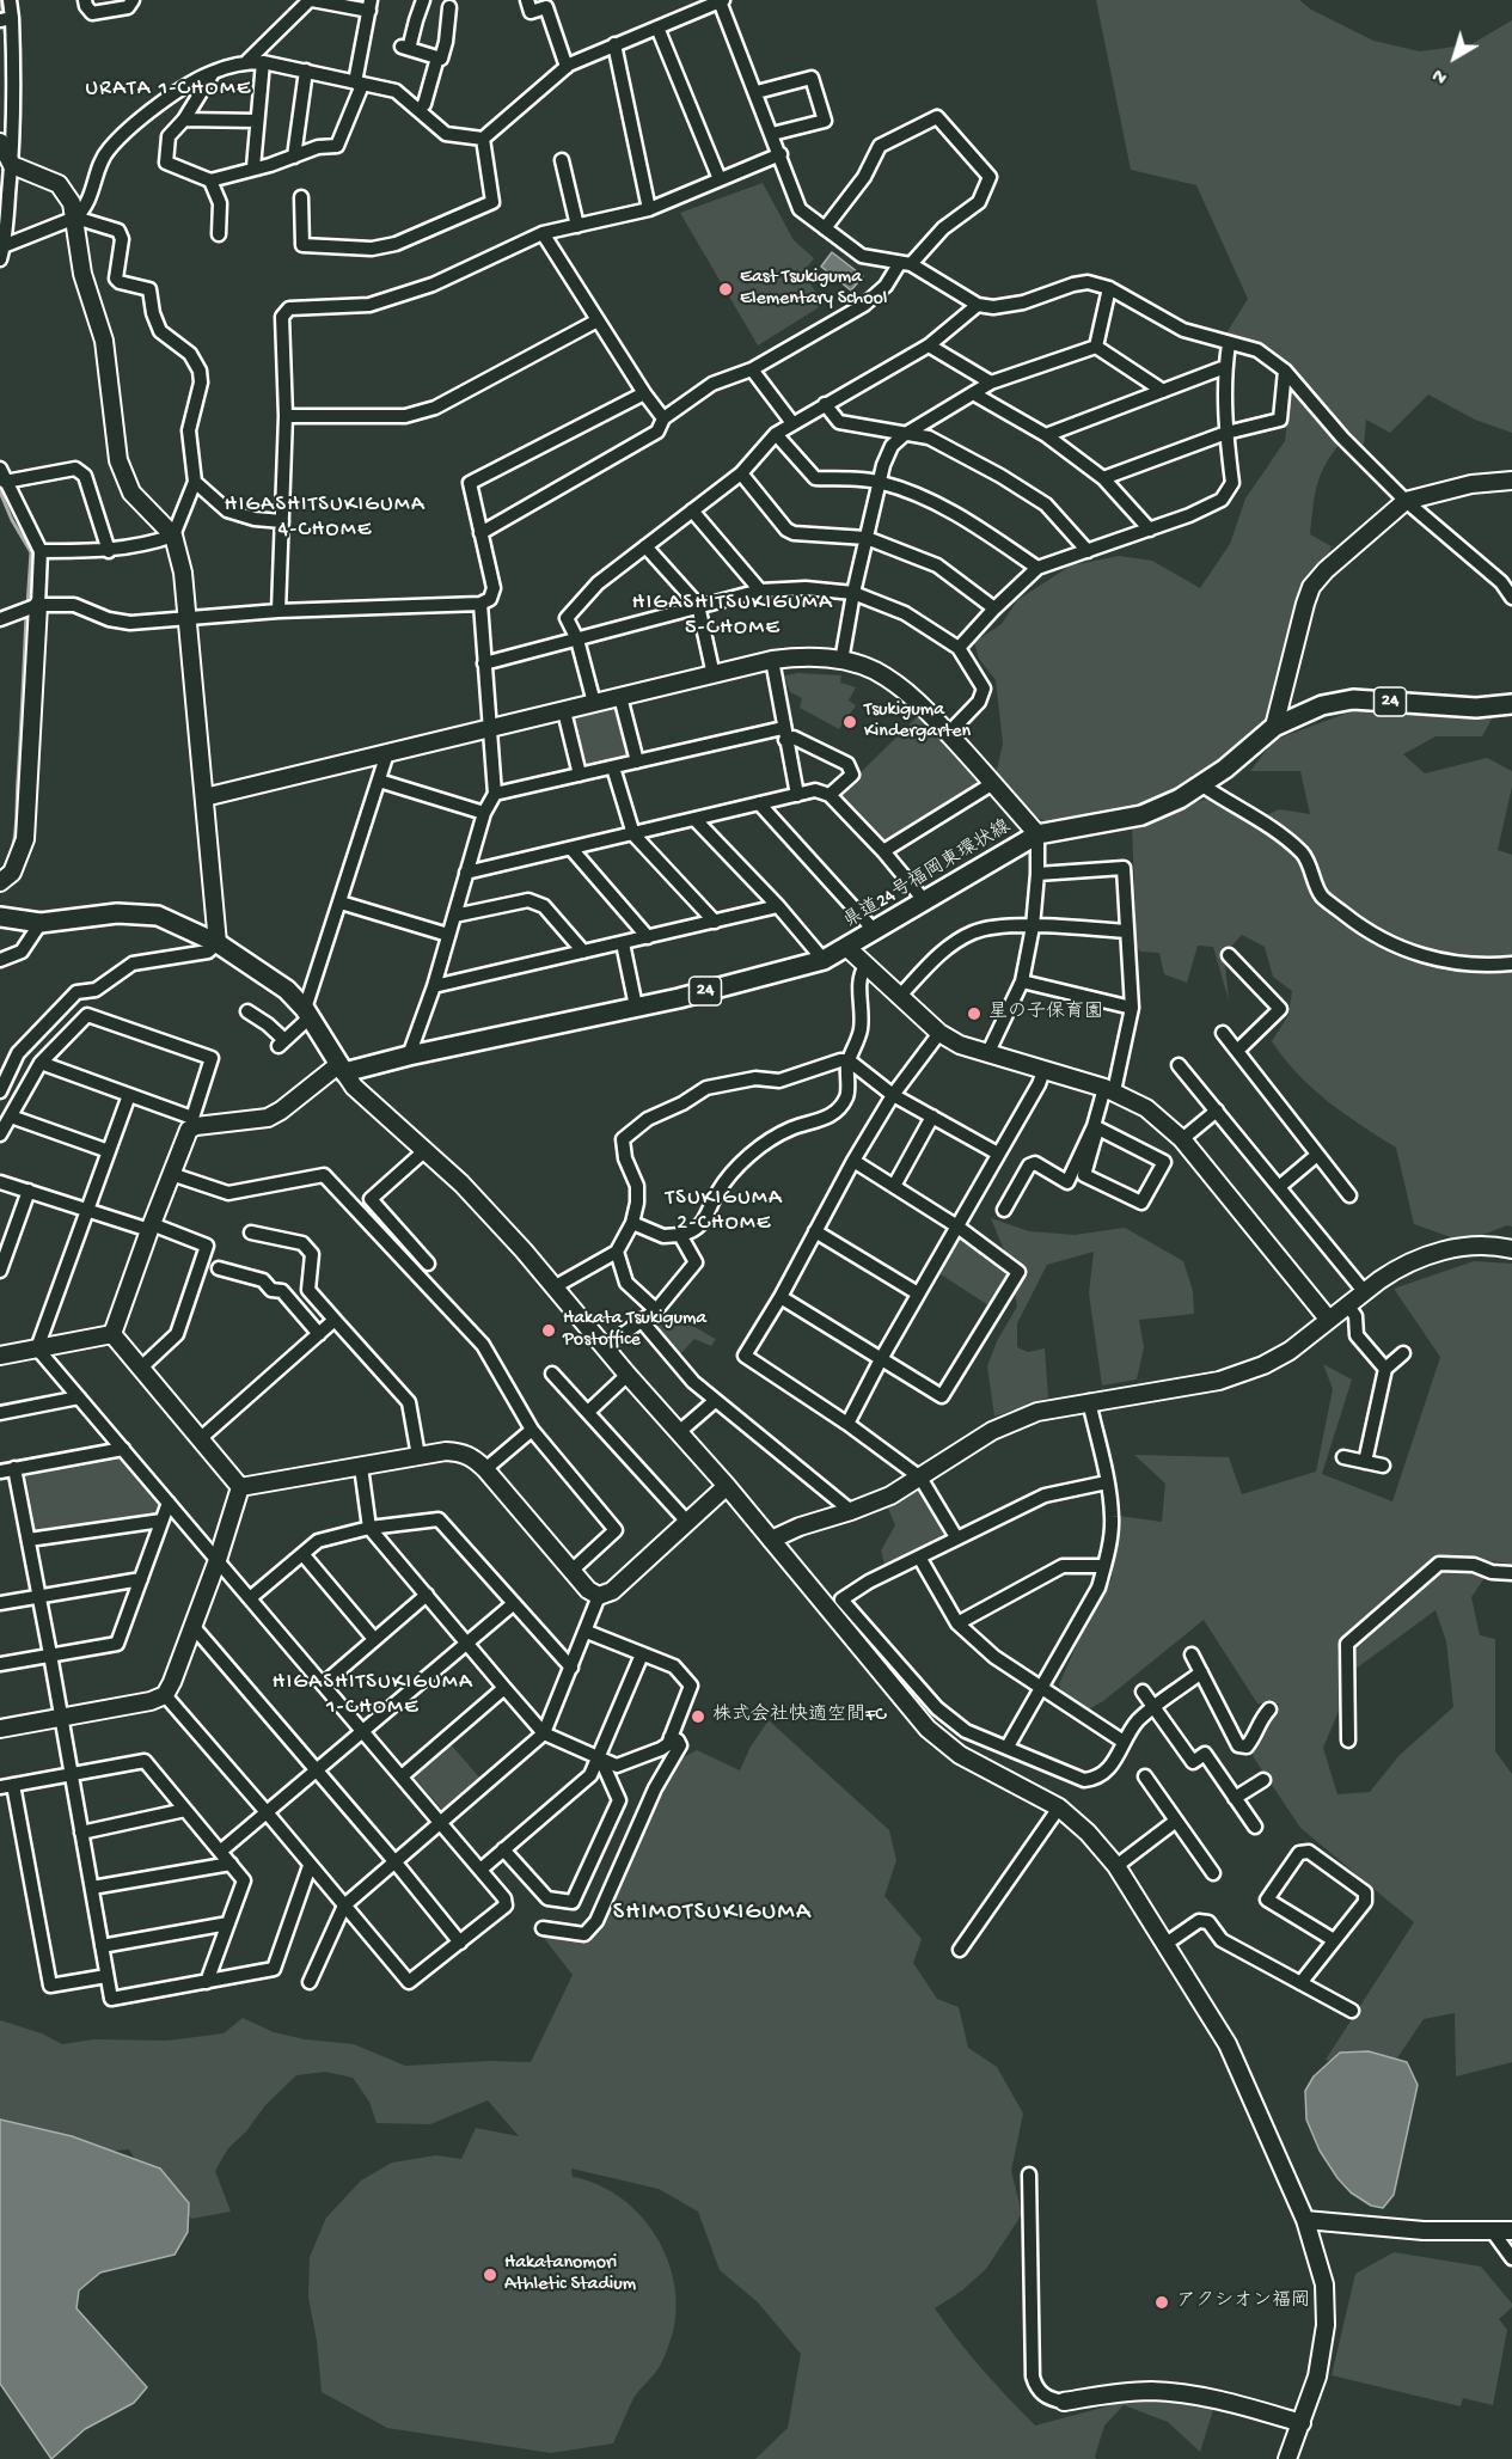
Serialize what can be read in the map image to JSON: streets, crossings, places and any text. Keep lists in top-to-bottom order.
{
  "streets": {
    "main road": ["24", "県道24号福岡東環状線"]
  },
  "districts": [
    "URATA 1-CHOME",
    "HIGASHITSUKIGUMA 4-CHOME",
    "HIGASHITSUKIGUMA 5-CHOME",
    "TSUKIGUMA 2-CHOME",
    "HIGASHITSUKIGUMA 1-CHOME",
    "SHIMOTSUKIGUMA"
  ],
  "places": [
    "East Tsukiguma Elementary School",
    "Tsukiguma Kindergarten",
    "星の子保育園",
    "Hakata Tsukiguma Postoffice",
    "株式会社快適空間FC",
    "Hakatanomori Athletic Stadium",
    "アクシオン福岡"
  ],
  "north": "bottom left"
}
